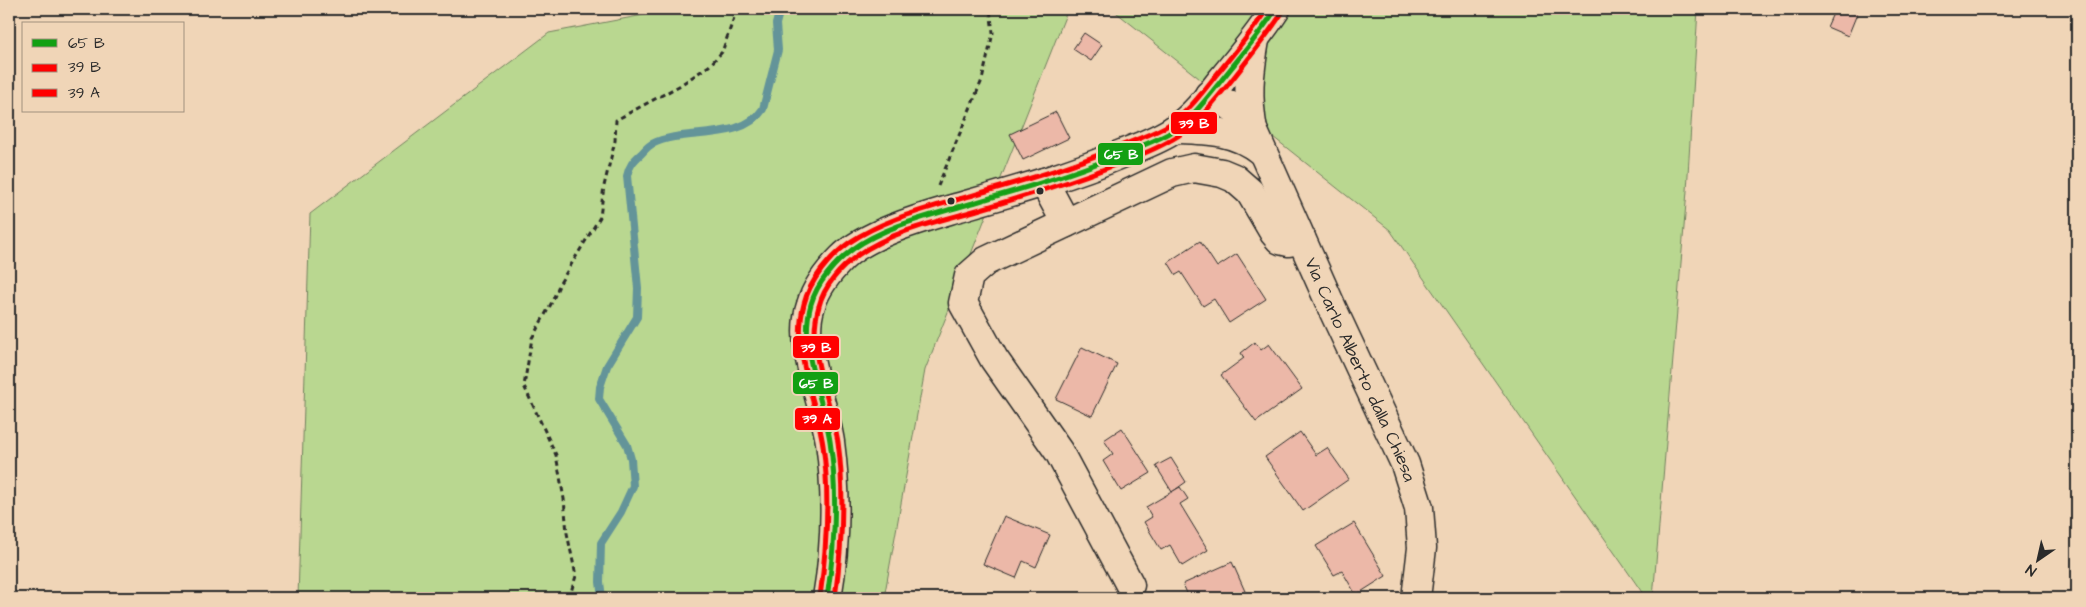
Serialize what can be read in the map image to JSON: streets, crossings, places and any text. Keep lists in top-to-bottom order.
{
  "streets": {
    "street": ["Via Carlo Alberto dalla Chiesa"]
  },
  "legend": ["65 B", "39 B", "39 A"],
  "north": "bottom left"
}
